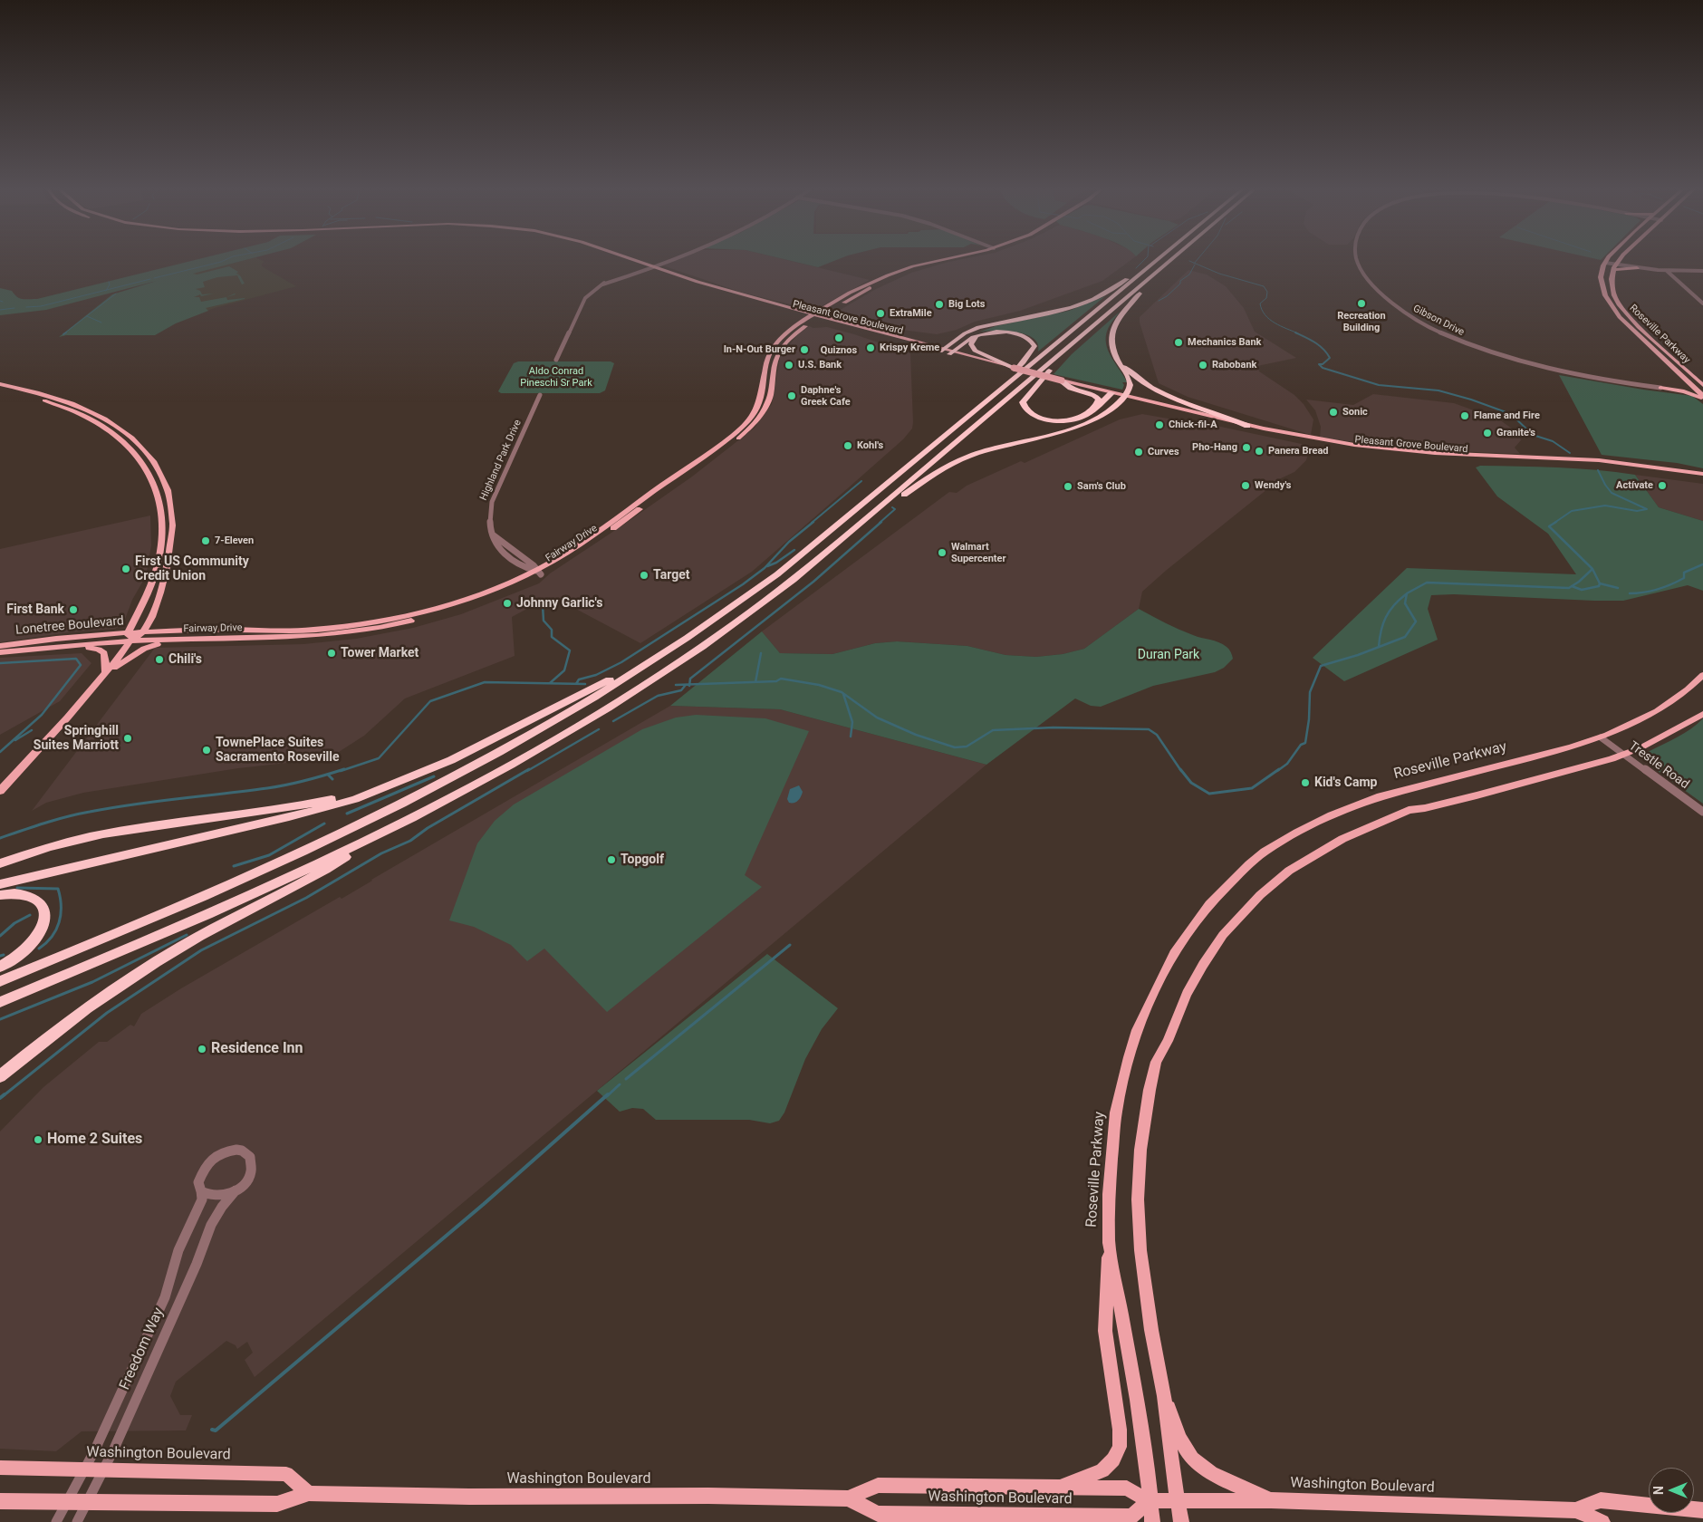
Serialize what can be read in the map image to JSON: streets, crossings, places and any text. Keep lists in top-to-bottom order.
{
  "streets": {
    "main road": [
      "Pleasant Grove Boulevard",
      "Roseville Parkway",
      "Fairway Drive",
      "Lonetree Boulevard",
      "Washington Boulevard"
    ],
    "street": [
      "Gibson Drive",
      "Highland Park Drive",
      "Trestle Road",
      "Freedom Way"
    ]
  },
  "crossings": [
    ["Pleasant Grove Boulevard", "Fairway Drive"],
    ["Roseville Parkway", "Trestle Road"],
    ["Roseville Parkway", "Washington Boulevard"],
    ["Highland Park Drive", "Fairway Drive"],
    ["Fairway Drive", "Lonetree Boulevard"],
    ["Freedom Way", "Washington Boulevard"]
  ],
  "parks": ["Aldo Conrad Pineschi Sr Park", "Duran Park"],
  "places": [
    "Recreation Building",
    "Big Lots",
    "ExtraMile",
    "Quiznos",
    "Mechanics Bank",
    "Krispy Kreme",
    "In-N-Out Burger",
    "U.S. Bank",
    "Rabobank",
    "Daphne's Greek Cafe",
    "Sonic",
    "Flame and Fire",
    "Chick-fil-A",
    "Granite's",
    "Kohl's",
    "Pho-Hang",
    "Panera Bread",
    "Curves",
    "Wendy's",
    "Actívate",
    "Sam's Club",
    "7-Eleven",
    "Walmart Supercenter",
    "First US Community Credit Union",
    "Target",
    "Johnny Garlic's",
    "First Bank",
    "Tower Market",
    "Chili's",
    "Springhill Suites Marriott",
    "TownePlace Suites Sacramento Roseville",
    "Kid's Camp",
    "Topgolf",
    "Residence Inn",
    "Home 2 Suites"
  ],
  "north": "left"
}
